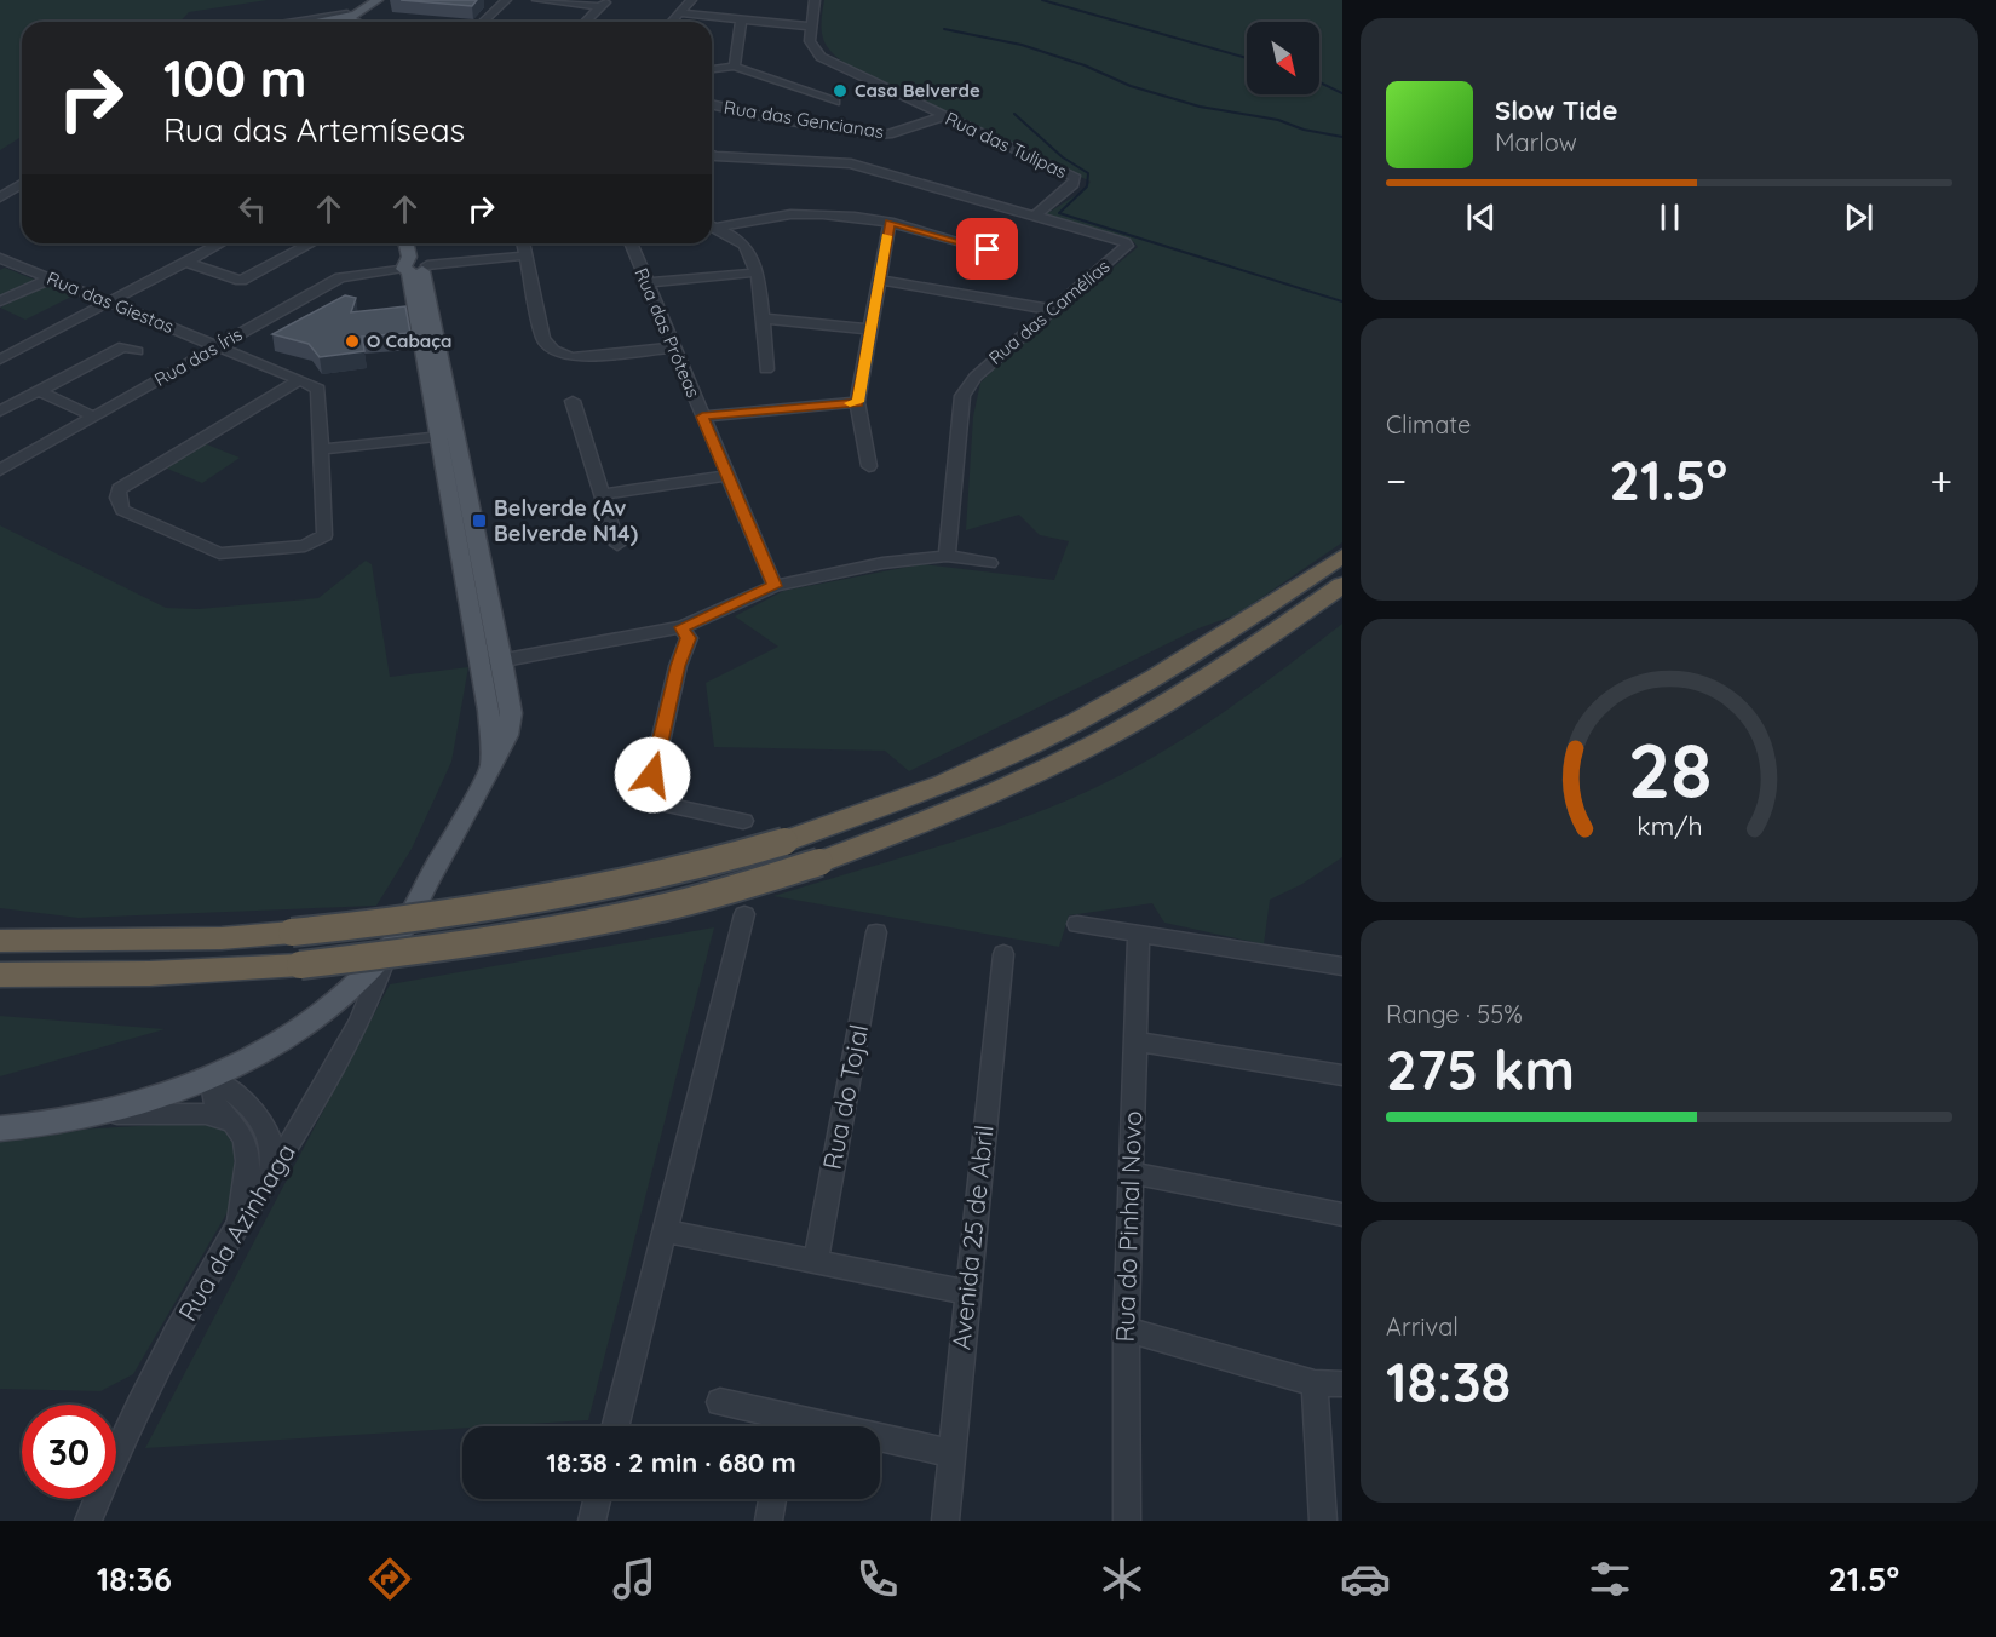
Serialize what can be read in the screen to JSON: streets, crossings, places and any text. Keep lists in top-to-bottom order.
{
  "streets": {
    "street": [
      "Rua das Gencianas",
      "Rua das Tulipas",
      "Rua das Giestas",
      "Rua das Camélias",
      "Rua das Próteas",
      "Rua das Íris",
      "Rua do Tojal",
      "Rua do Pinhal Novo",
      "Rua da Azinhaga",
      "Avenida 25 de Abril"
    ]
  },
  "crossings": [
    ["Rua das Gencianas", "Rua das Tulipas"],
    ["Rua das Tulipas", "Rua das Camélias"],
    ["Rua das Giestas", "Rua das Íris"]
  ],
  "places": {
    "other": ["Casa Belverde", "O Cabaça"],
    "transit": ["Belverde (Av Belverde N14)"]
  },
  "north": "bottom right",
  "page": {
    "turn": ["100 m", "Rua das Artemíseas"],
    "song": ["Slow Tide", "Marlow"],
    "tile": [
      "Climate",
      ["Range · 55%", "275 km"],
      ["Arrival", "18:38"]
    ],
    "heat": ["−", "21.5°", "+"],
    "limit": "30",
    "trip": "18:38 · 2 min · 680 m",
    "tabs": ["18:36", "21.5°"],
    "gauge": ["28", "km/h"]
  }
}
